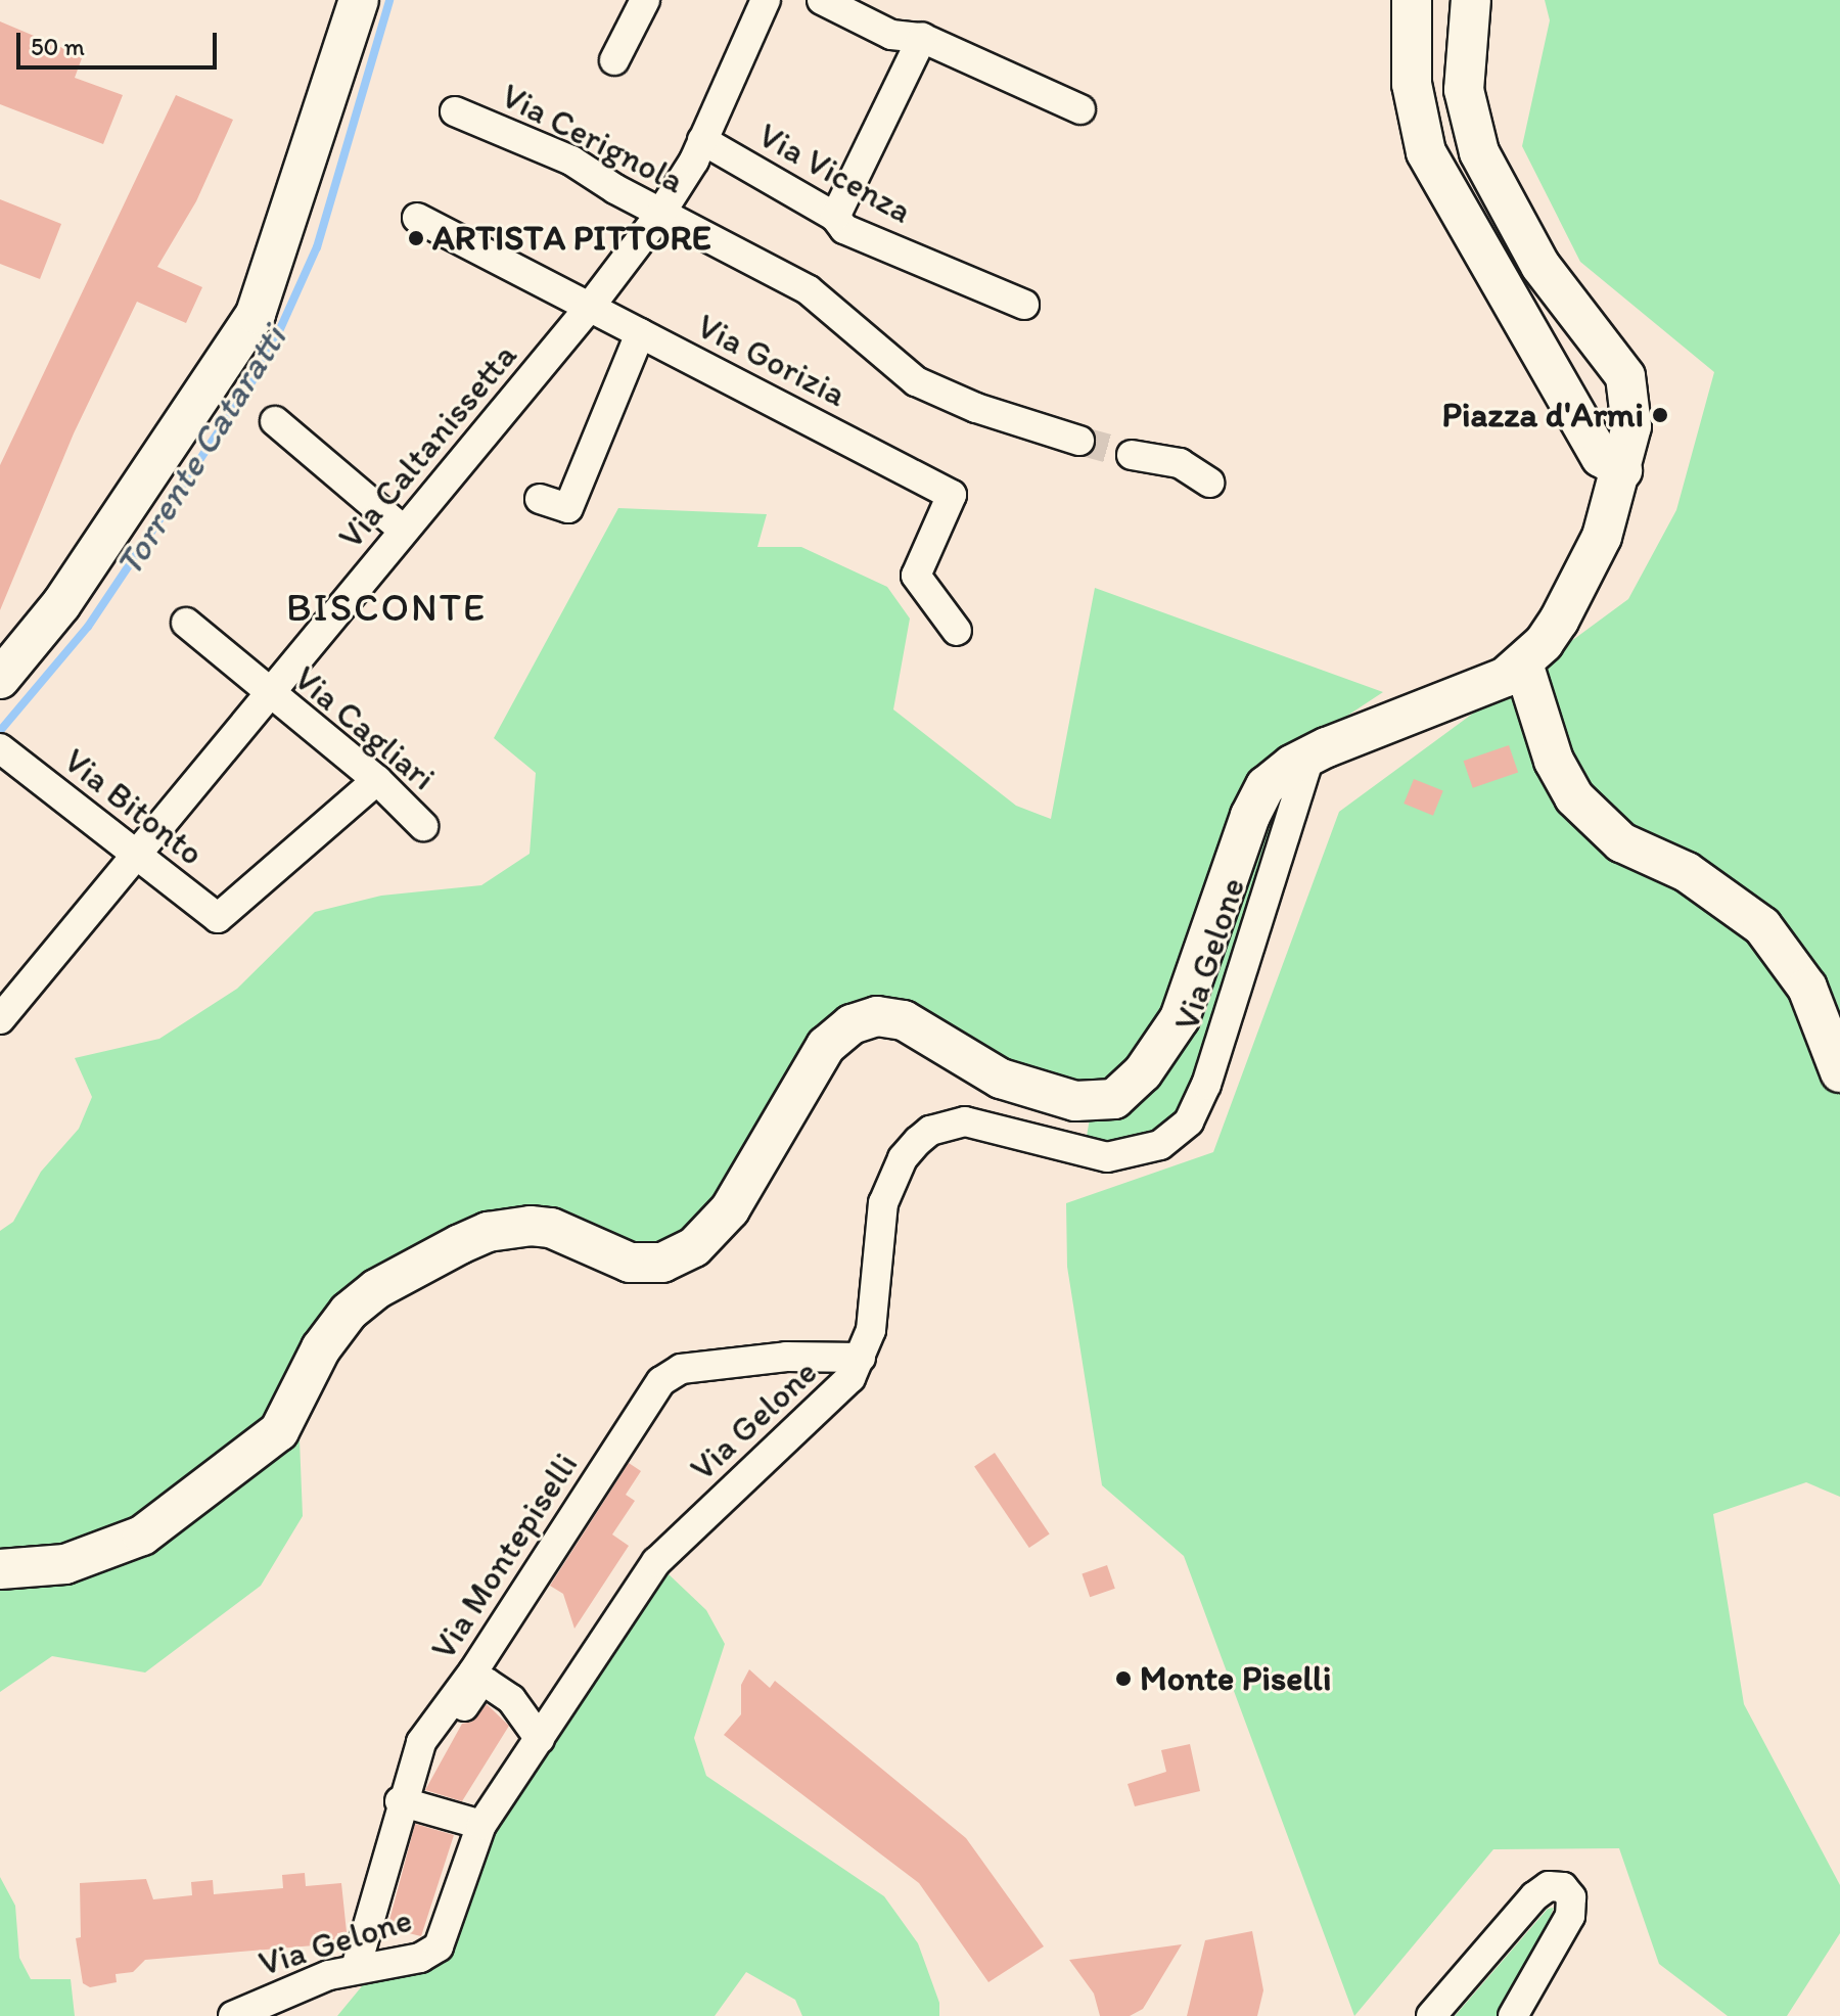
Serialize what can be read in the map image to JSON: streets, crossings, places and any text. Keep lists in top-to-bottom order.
{
  "streets": {
    "street": [
      "Via Cerignola",
      "Via Vicenza",
      "Via Gorizia",
      "Via Caltanissetta",
      "Via Cagliari",
      "Via Bitonto",
      "Via Gelone",
      "Via Montepiselli"
    ]
  },
  "crossings": [
    ["Via Cerignola", "Via Caltanissetta"],
    ["Via Vicenza", "Via Caltanissetta"],
    ["Via Gorizia", "Via Caltanissetta"],
    ["Via Caltanissetta", "Via Cagliari"],
    ["Via Caltanissetta", "Via Bitonto"],
    ["Via Cagliari", "Via Bitonto"],
    ["Via Gelone", "Via Montepiselli"]
  ],
  "districts": ["BISCONTE"],
  "water": ["Torrente Cataratti"],
  "places": ["ARTISTA PITTORE", "Piazza d'Armi", "Monte Piselli"],
  "scale_bar": "50 m"
}
